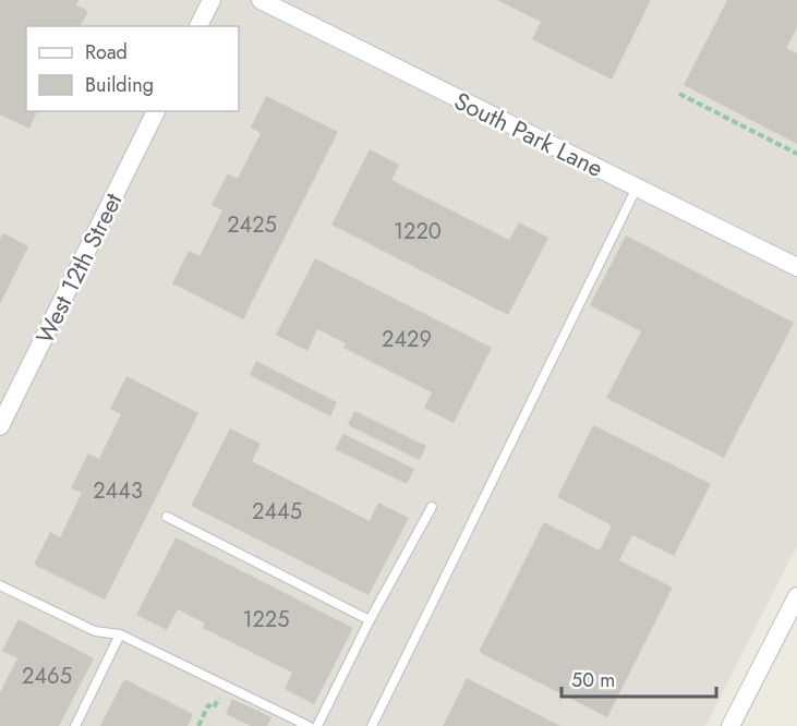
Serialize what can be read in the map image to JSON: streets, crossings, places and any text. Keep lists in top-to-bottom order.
{
  "streets": {
    "street": ["South Park Lane", "West 12th Street"]
  },
  "house_numbers": [
    "2425",
    "1220",
    "2429",
    "2443",
    "2445",
    "1225",
    "2465"
  ],
  "legend": ["Road", "Building"],
  "scale_bar": "50 m"
}
